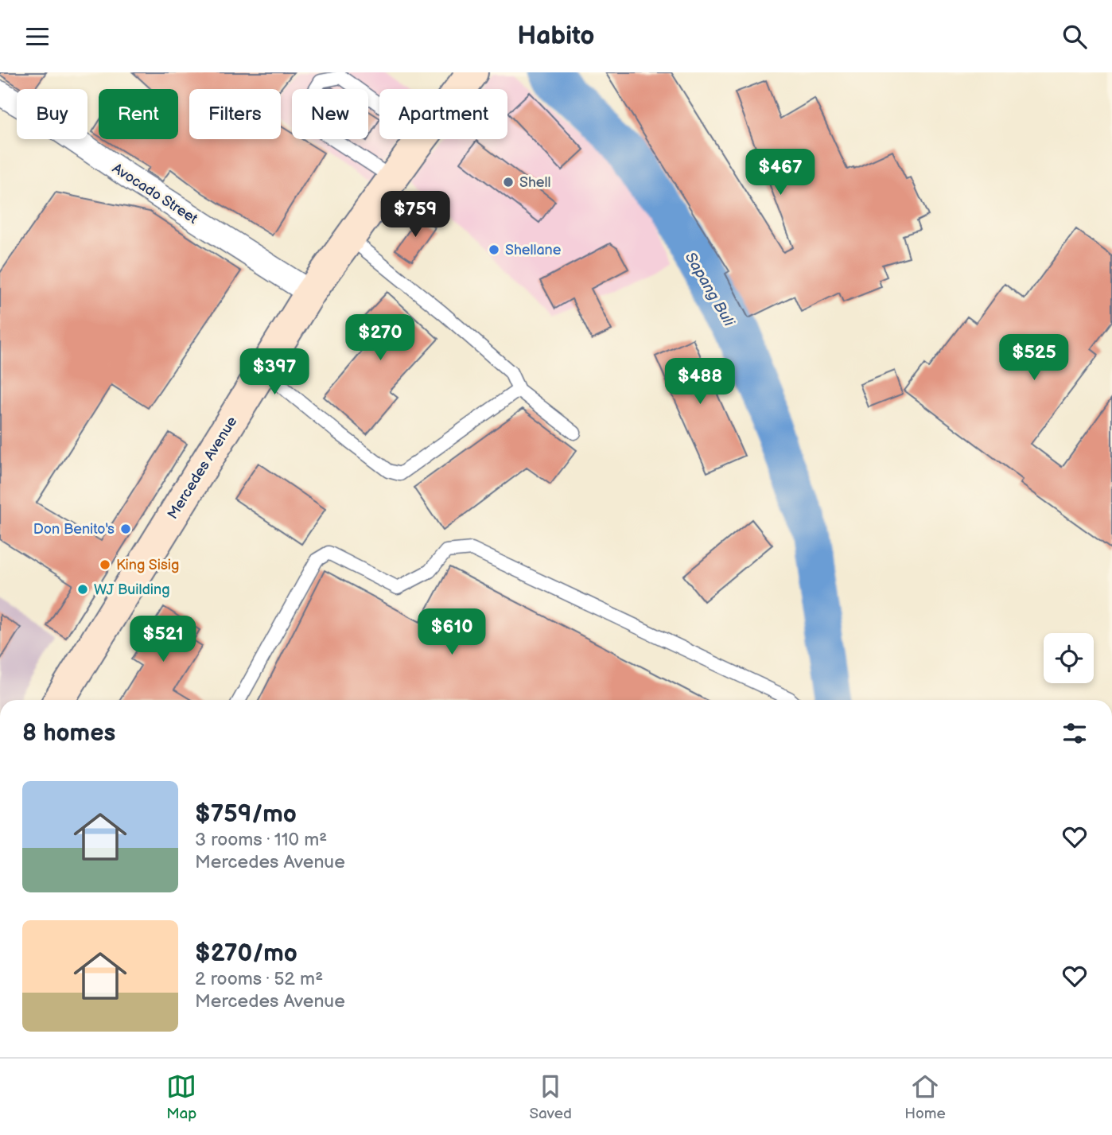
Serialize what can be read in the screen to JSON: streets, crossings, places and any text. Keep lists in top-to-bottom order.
{
  "streets": {
    "main road": ["Mercedes Avenue"],
    "street": ["Avocado Street"]
  },
  "crossings": [
    ["Avocado Street", "Mercedes Avenue"]
  ],
  "water": ["Sapang Buli"],
  "places": [
    "Shell",
    "Shellane",
    "Don Benito's",
    "King Sisig",
    "WJ Building"
  ],
  "page": {
    "header": "Habito",
    "chip": [
      "Buy",
      "Rent",
      "Filters",
      "New",
      "Apartment"
    ],
    "price": [
      "$467",
      "$759",
      "$270",
      "$525",
      "$397",
      "$488",
      "$610",
      "$521"
    ],
    "heading": "8 homes",
    "list": [
      {
        "name": "$759/mo",
        "note": "3 rooms · 110 m² · Mercedes Avenue"
      },
      {
        "name": "$270/mo",
        "note": "2 rooms · 52 m² · Mercedes Avenue"
      }
    ],
    "tabs": ["Map", "Saved", "Home"]
  }
}
